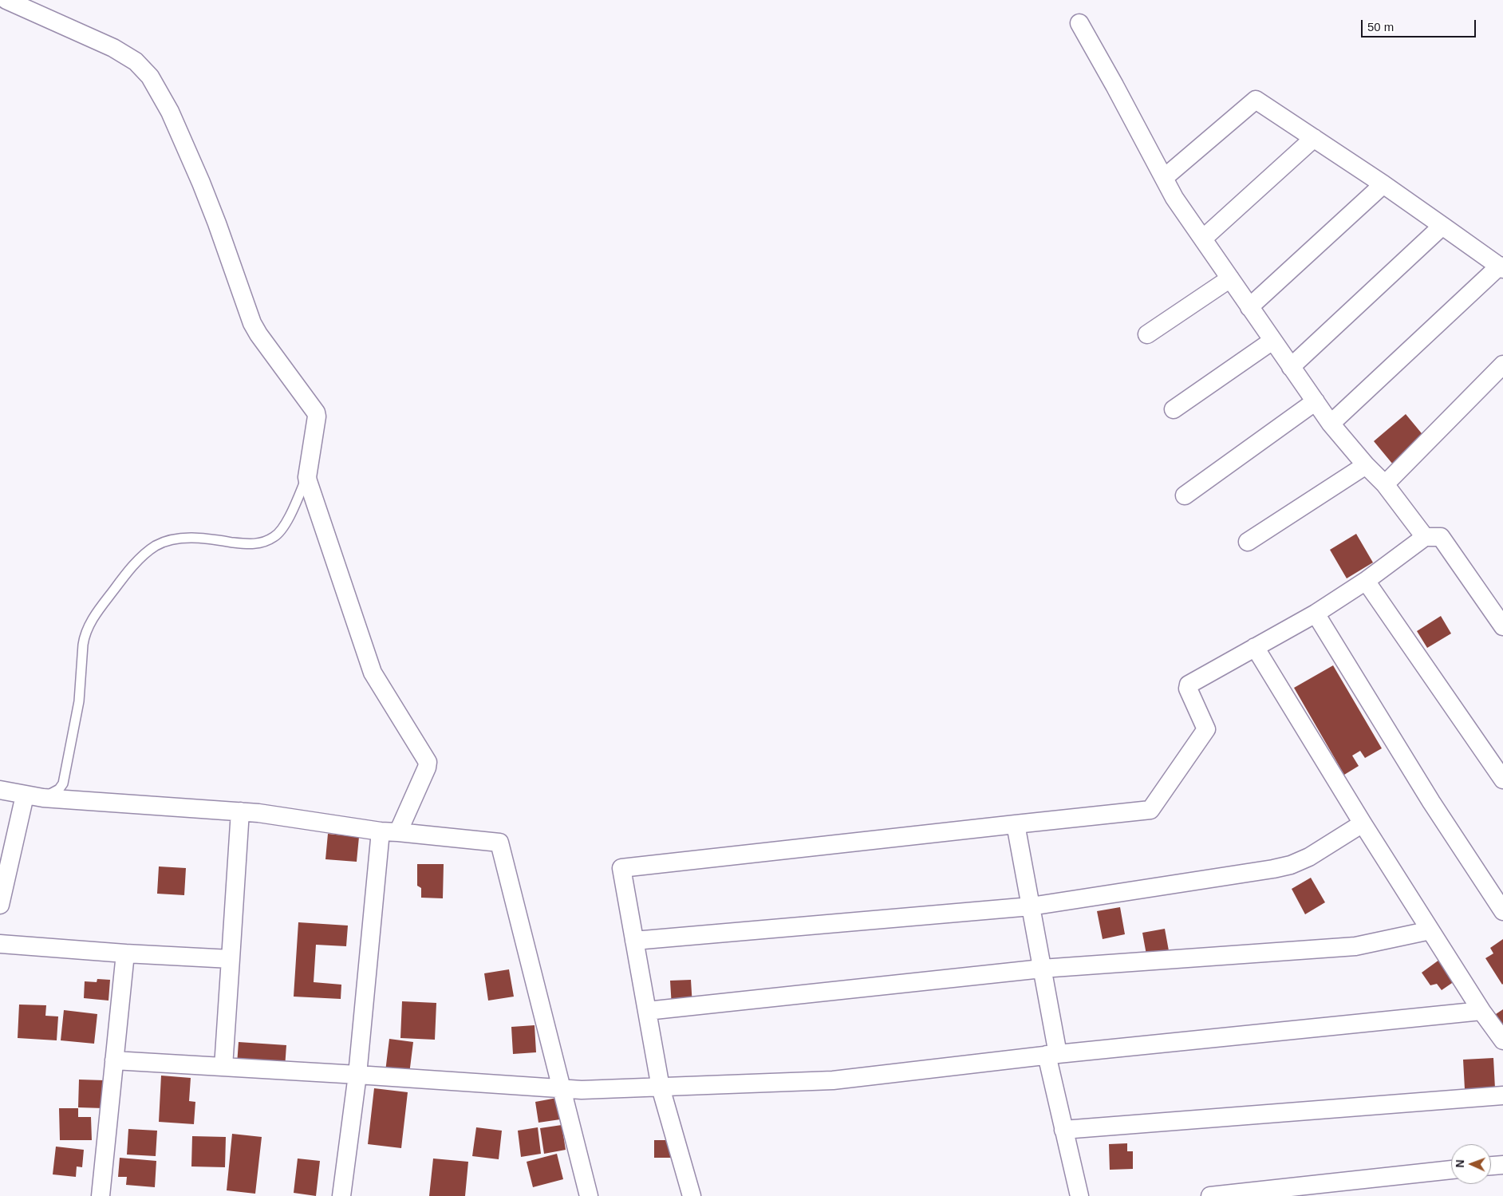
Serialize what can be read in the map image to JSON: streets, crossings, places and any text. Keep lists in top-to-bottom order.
{
  "scale_bar": "50 m",
  "north": "left"
}
